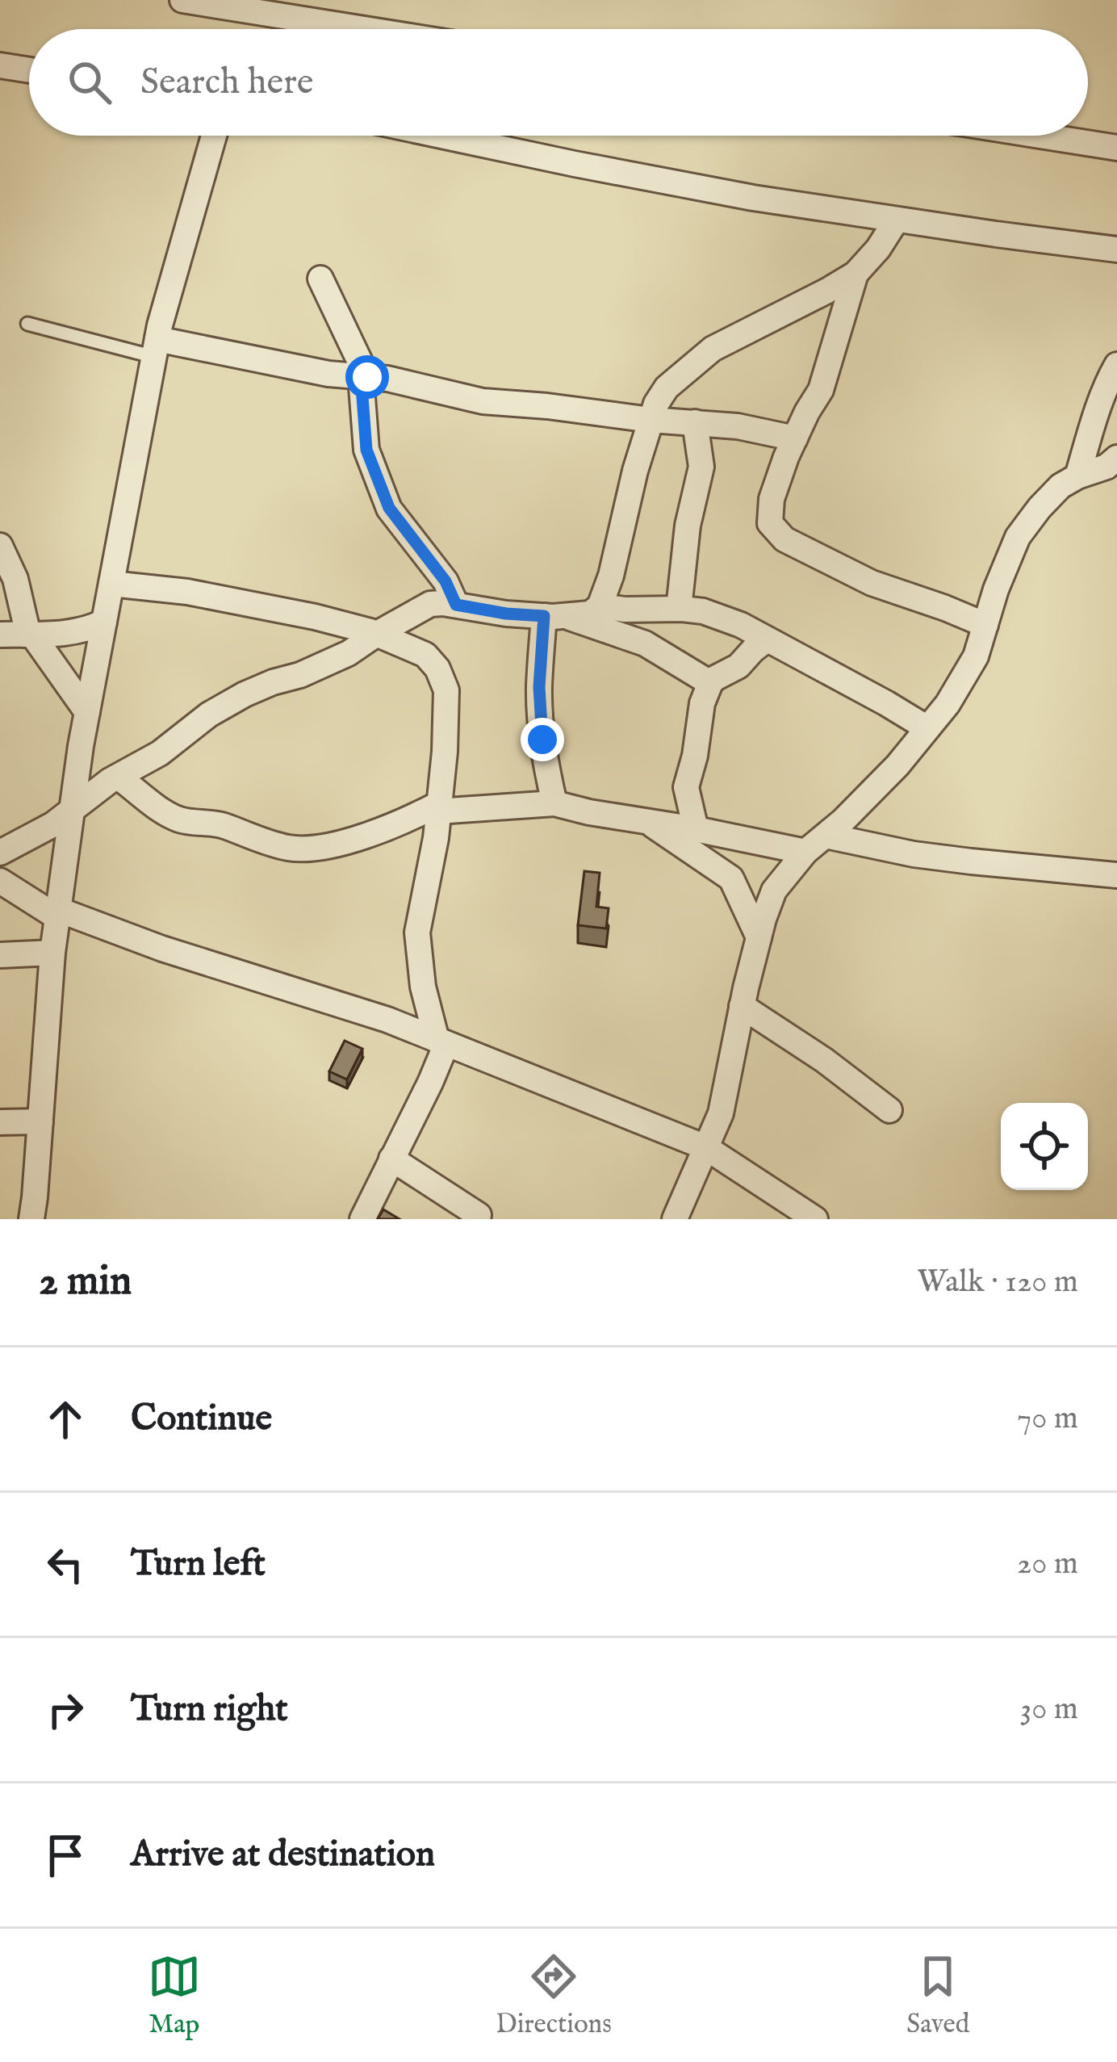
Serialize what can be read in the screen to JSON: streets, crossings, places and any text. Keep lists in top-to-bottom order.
{
  "page": {
    "search": "Search here",
    "heading": ["2 min", "Walk · 120 m"],
    "list": [
      ["Continue", "70 m"],
      ["Turn left", "20 m"],
      ["Turn right", "30 m"],
      "Arrive at destination"
    ],
    "nav": ["Map", "Directions", "Saved"]
  }
}
